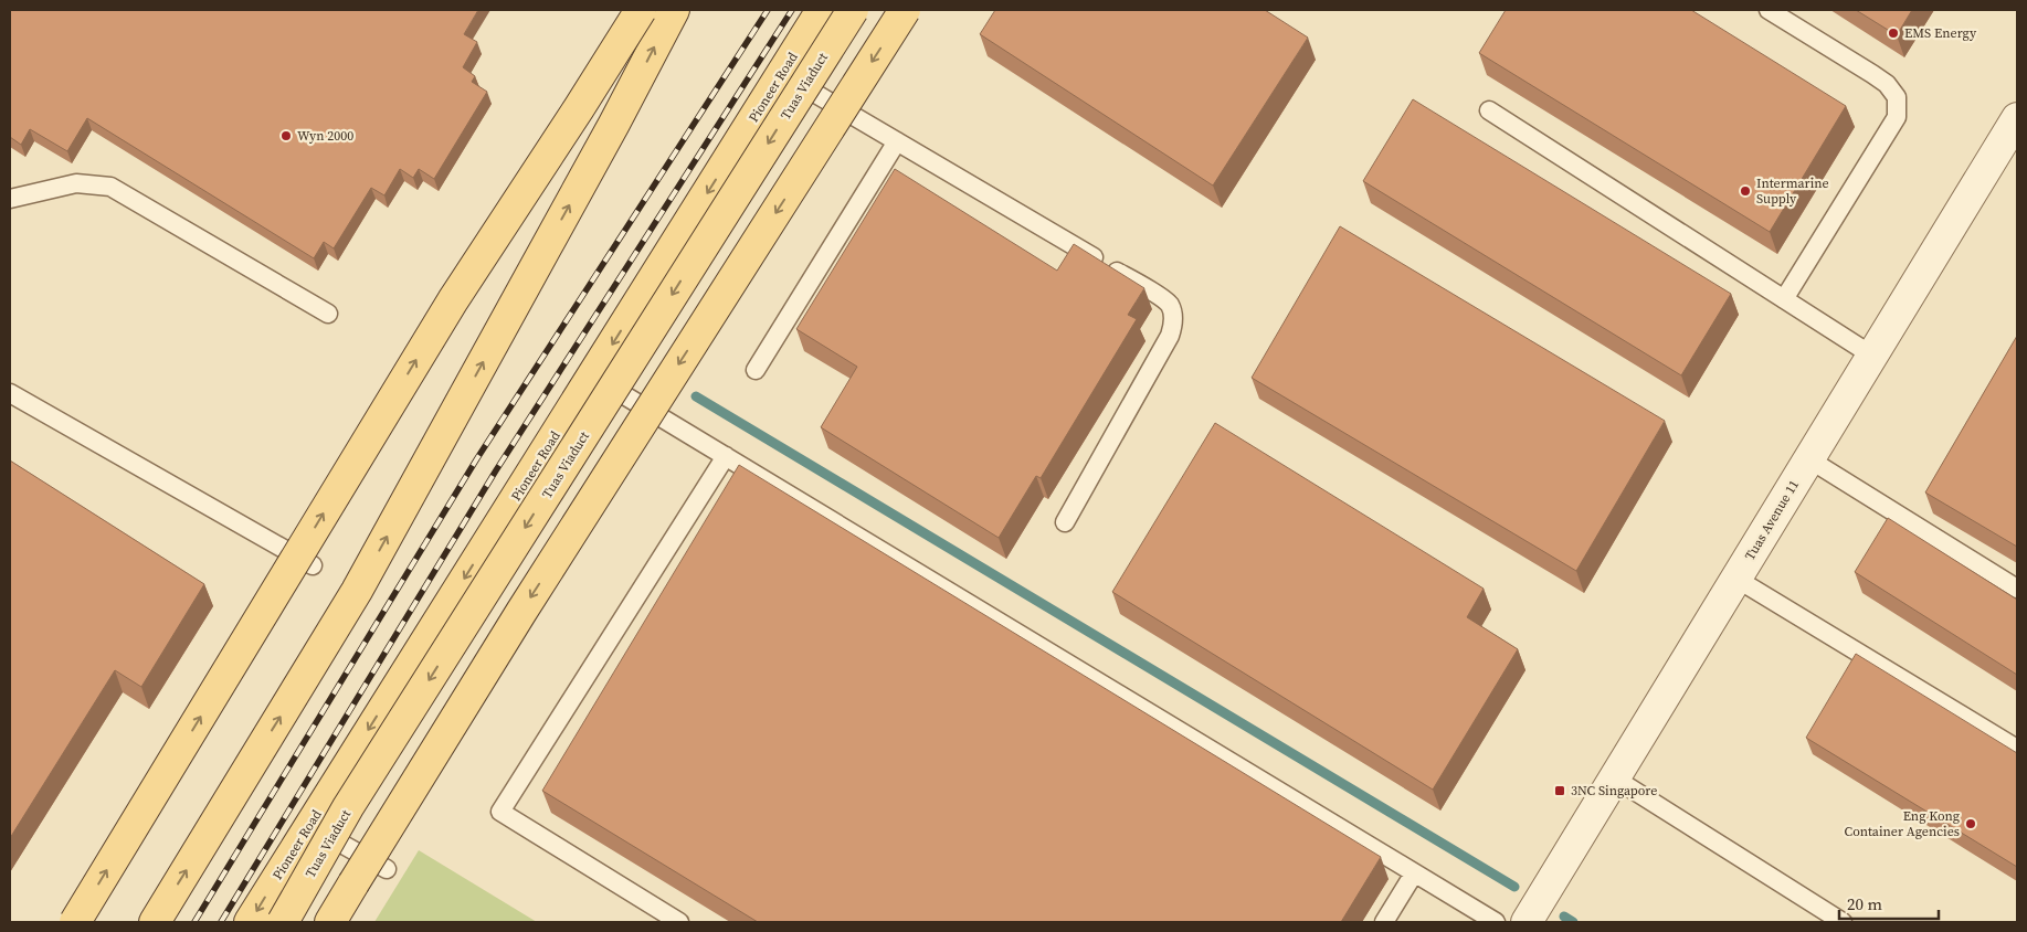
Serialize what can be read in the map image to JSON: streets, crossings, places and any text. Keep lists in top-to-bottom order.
{
  "streets": {
    "main road": ["Tuas Viaduct", "Pioneer Road"],
    "street": ["Tuas Avenue 11"]
  },
  "places": {
    "other": [
      "EMS Energy",
      "Wyn 2000",
      "Intermarine Supply",
      "Eng Kong Container Agencies"
    ],
    "transit": ["3NC Singapore"]
  },
  "scale_bar": "20 m"
}
